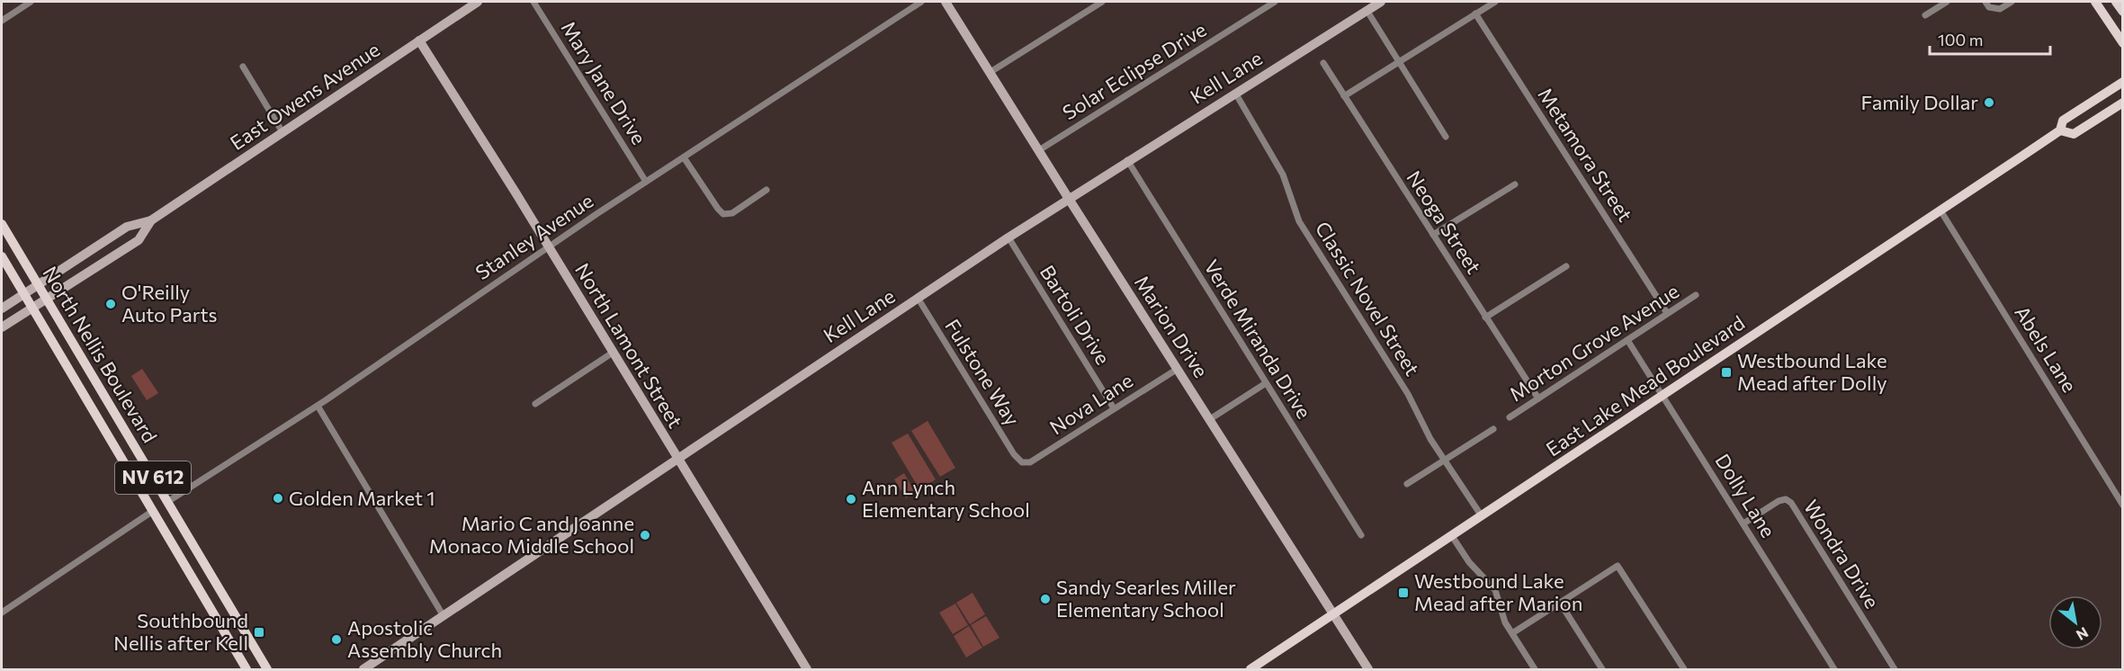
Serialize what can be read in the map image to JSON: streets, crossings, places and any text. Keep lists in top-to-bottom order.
{
  "streets": {
    "main road": ["North Nellis Boulevard", "East Lake Mead Boulevard", "NV 612"],
    "street": [
      "Solar Eclipse Drive",
      "Kell Lane",
      "Mary Jane Drive",
      "East Owens Avenue",
      "Metamora Street",
      "Neoga Street",
      "Stanley Avenue",
      "Classic Novel Street",
      "Bartoli Drive",
      "Marion Drive",
      "Verde Miranda Drive",
      "Morton Grove Avenue",
      "North Lamont Street",
      "Abels Lane",
      "Fulstone Way",
      "Nova Lane",
      "Dolly Lane",
      "Wondra Drive"
    ]
  },
  "crossings": [
    ["Solar Eclipse Drive", "Marion Drive"],
    ["Kell Lane", "Classic Novel Street"],
    ["Kell Lane", "Bartoli Drive"],
    ["Kell Lane", "Marion Drive"],
    ["Kell Lane", "Verde Miranda Drive"],
    ["Kell Lane", "North Lamont Street"],
    ["Kell Lane", "Fulstone Way"],
    ["Mary Jane Drive", "Stanley Avenue"],
    ["East Owens Avenue", "North Lamont Street"],
    ["East Owens Avenue", "North Nellis Boulevard"],
    ["Metamora Street", "Morton Grove Avenue"],
    ["Neoga Street", "Morton Grove Avenue"],
    ["Stanley Avenue", "North Lamont Street"],
    ["Stanley Avenue", "North Nellis Boulevard"],
    ["Classic Novel Street", "East Lake Mead Boulevard"],
    ["Bartoli Drive", "Nova Lane"],
    ["Marion Drive", "East Lake Mead Boulevard"],
    ["Marion Drive", "Nova Lane"],
    ["Morton Grove Avenue", "Dolly Lane"],
    ["Abels Lane", "East Lake Mead Boulevard"],
    ["Fulstone Way", "Nova Lane"],
    ["East Lake Mead Boulevard", "Dolly Lane"],
    ["Dolly Lane", "Wondra Drive"]
  ],
  "places": {
    "other": [
      "Family Dollar",
      "O'Reilly Auto Parts",
      "Golden Market 1",
      "Ann Lynch Elementary School",
      "Mario C and Joanne Monaco Middle School",
      "Sandy Searles Miller Elementary School",
      "Apostolic Assembly Church"
    ],
    "transit": ["Westbound Lake Mead after Dolly", "Westbound Lake Mead after Marion", "Southbound Nellis after Kell"]
  },
  "scale_bar": "100 m",
  "north": "bottom right"
}
